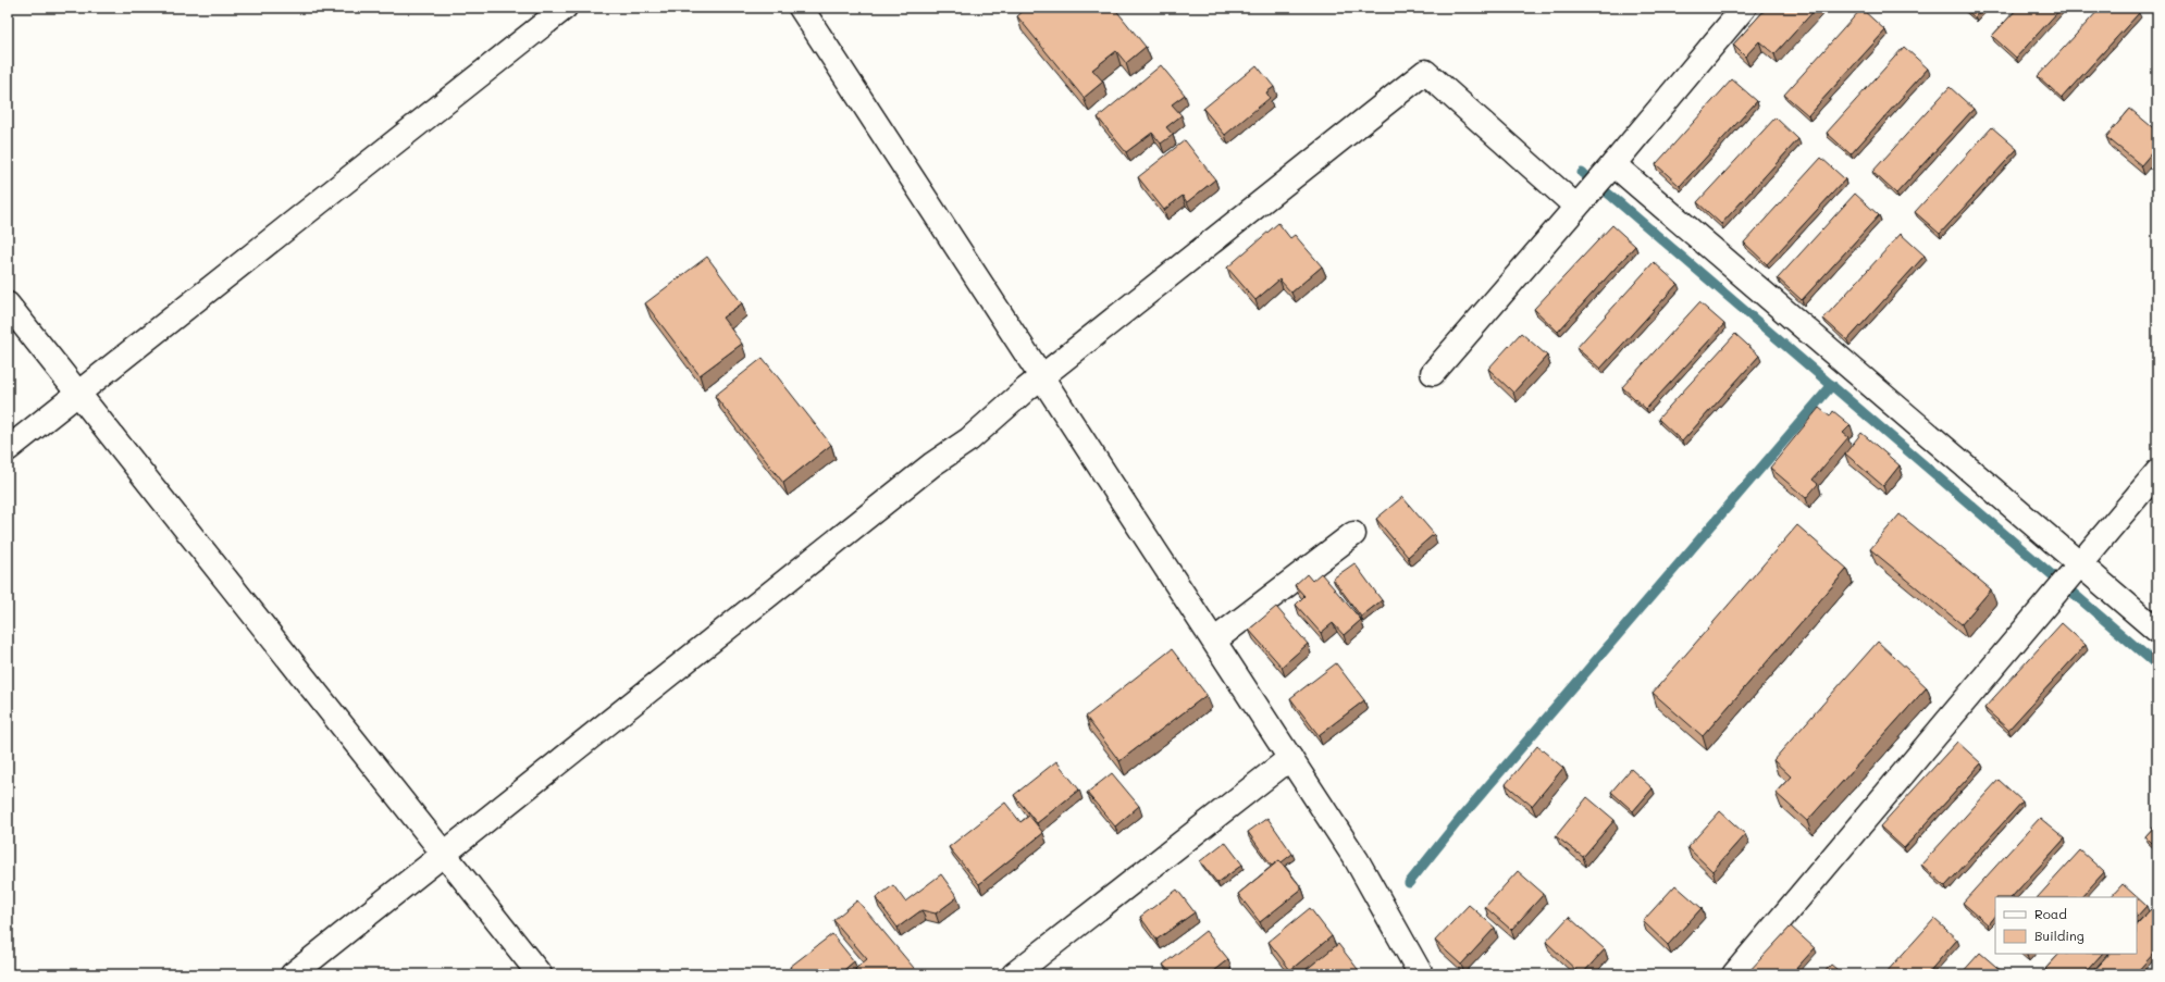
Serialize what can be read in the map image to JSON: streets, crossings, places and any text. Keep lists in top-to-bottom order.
{
  "legend": ["Road", "Building"]
}
